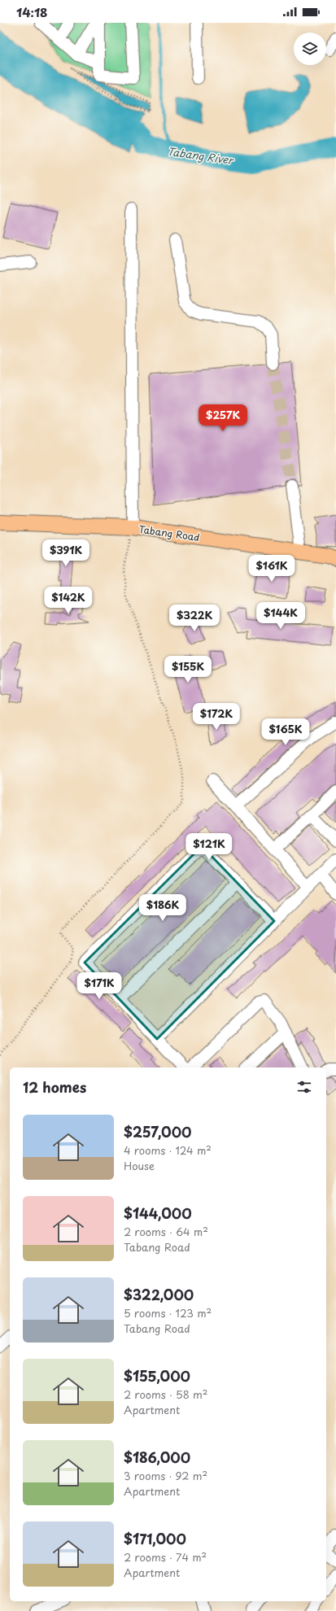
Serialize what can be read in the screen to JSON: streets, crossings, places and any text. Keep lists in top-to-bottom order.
{
  "streets": {
    "main road": ["Tabang Road"]
  },
  "water": ["Tabang River"],
  "page": {
    "status": "14:18",
    "price": [
      "$257K",
      "$391K",
      "$161K",
      "$142K",
      "$144K",
      "$322K",
      "$155K",
      "$172K",
      "$165K",
      "$121K",
      "$186K",
      "$171K"
    ],
    "heading": "12 homes",
    "list": [
      {
        "name": "$257,000",
        "note": "4 rooms · 124 m² · House"
      },
      {
        "name": "$144,000",
        "note": "2 rooms · 64 m² · Tabang Road"
      },
      {
        "name": "$322,000",
        "note": "5 rooms · 123 m² · Tabang Road"
      },
      {
        "name": "$155,000",
        "note": "2 rooms · 58 m² · Apartment"
      },
      {
        "name": "$186,000",
        "note": "3 rooms · 92 m² · Apartment"
      },
      {
        "name": "$171,000",
        "note": "2 rooms · 74 m² · Apartment"
      }
    ]
  }
}
